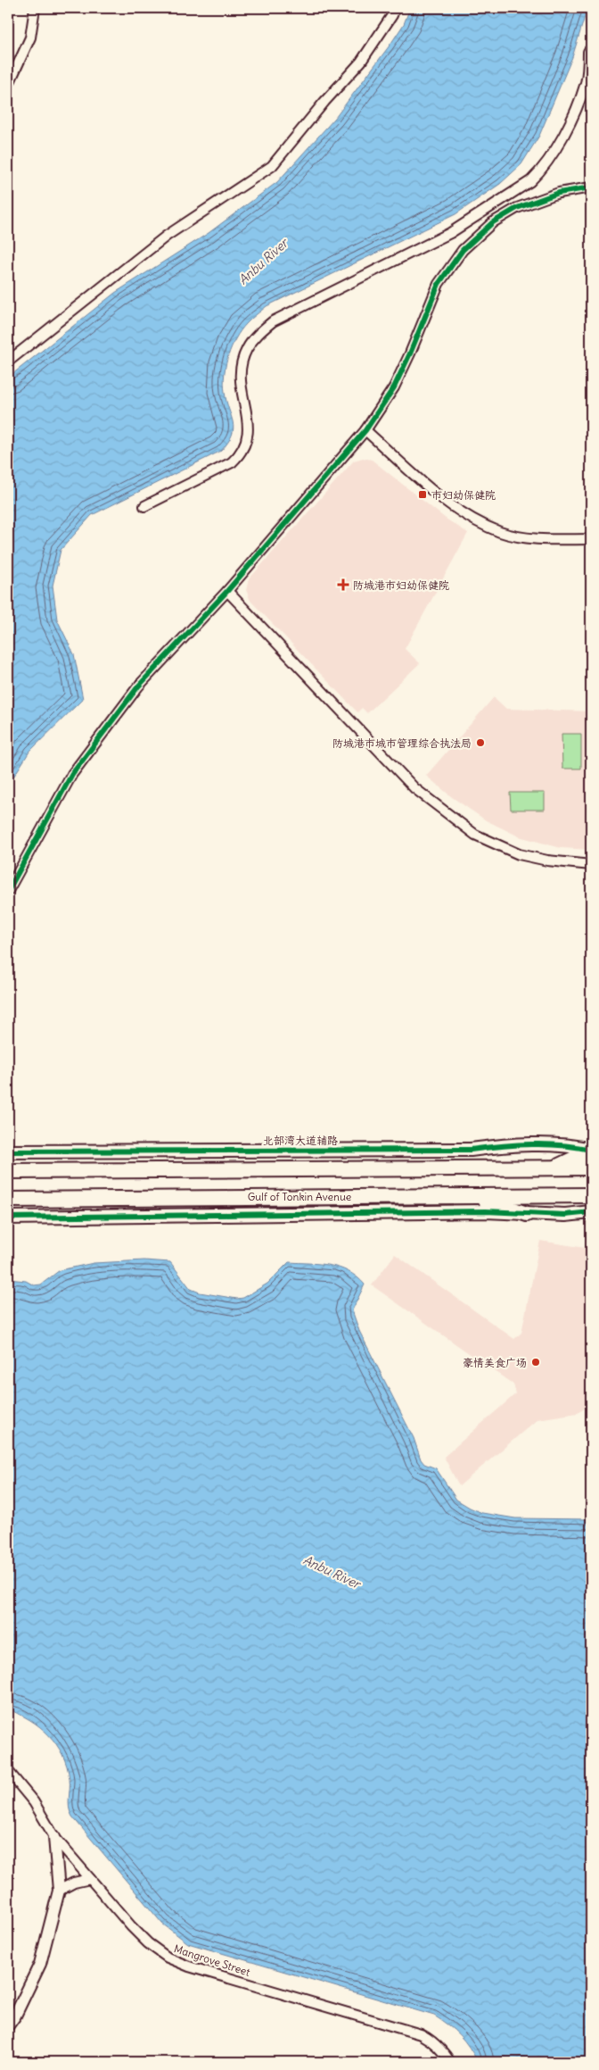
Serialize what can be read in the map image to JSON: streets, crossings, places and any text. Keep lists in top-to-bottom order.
{
  "streets": {
    "highway": ["Gulf of Tonkin Avenue"],
    "main road": ["北部湾大道辅路"],
    "street": ["Mangrove Street"]
  },
  "water": ["Anbu River"],
  "places": {
    "transit": ["巿妇幼保健院"],
    "health": ["防城港市妇幼保健院"],
    "other": ["防城港市城市管理综合执法局", "豪情美食广场"]
  }
}
